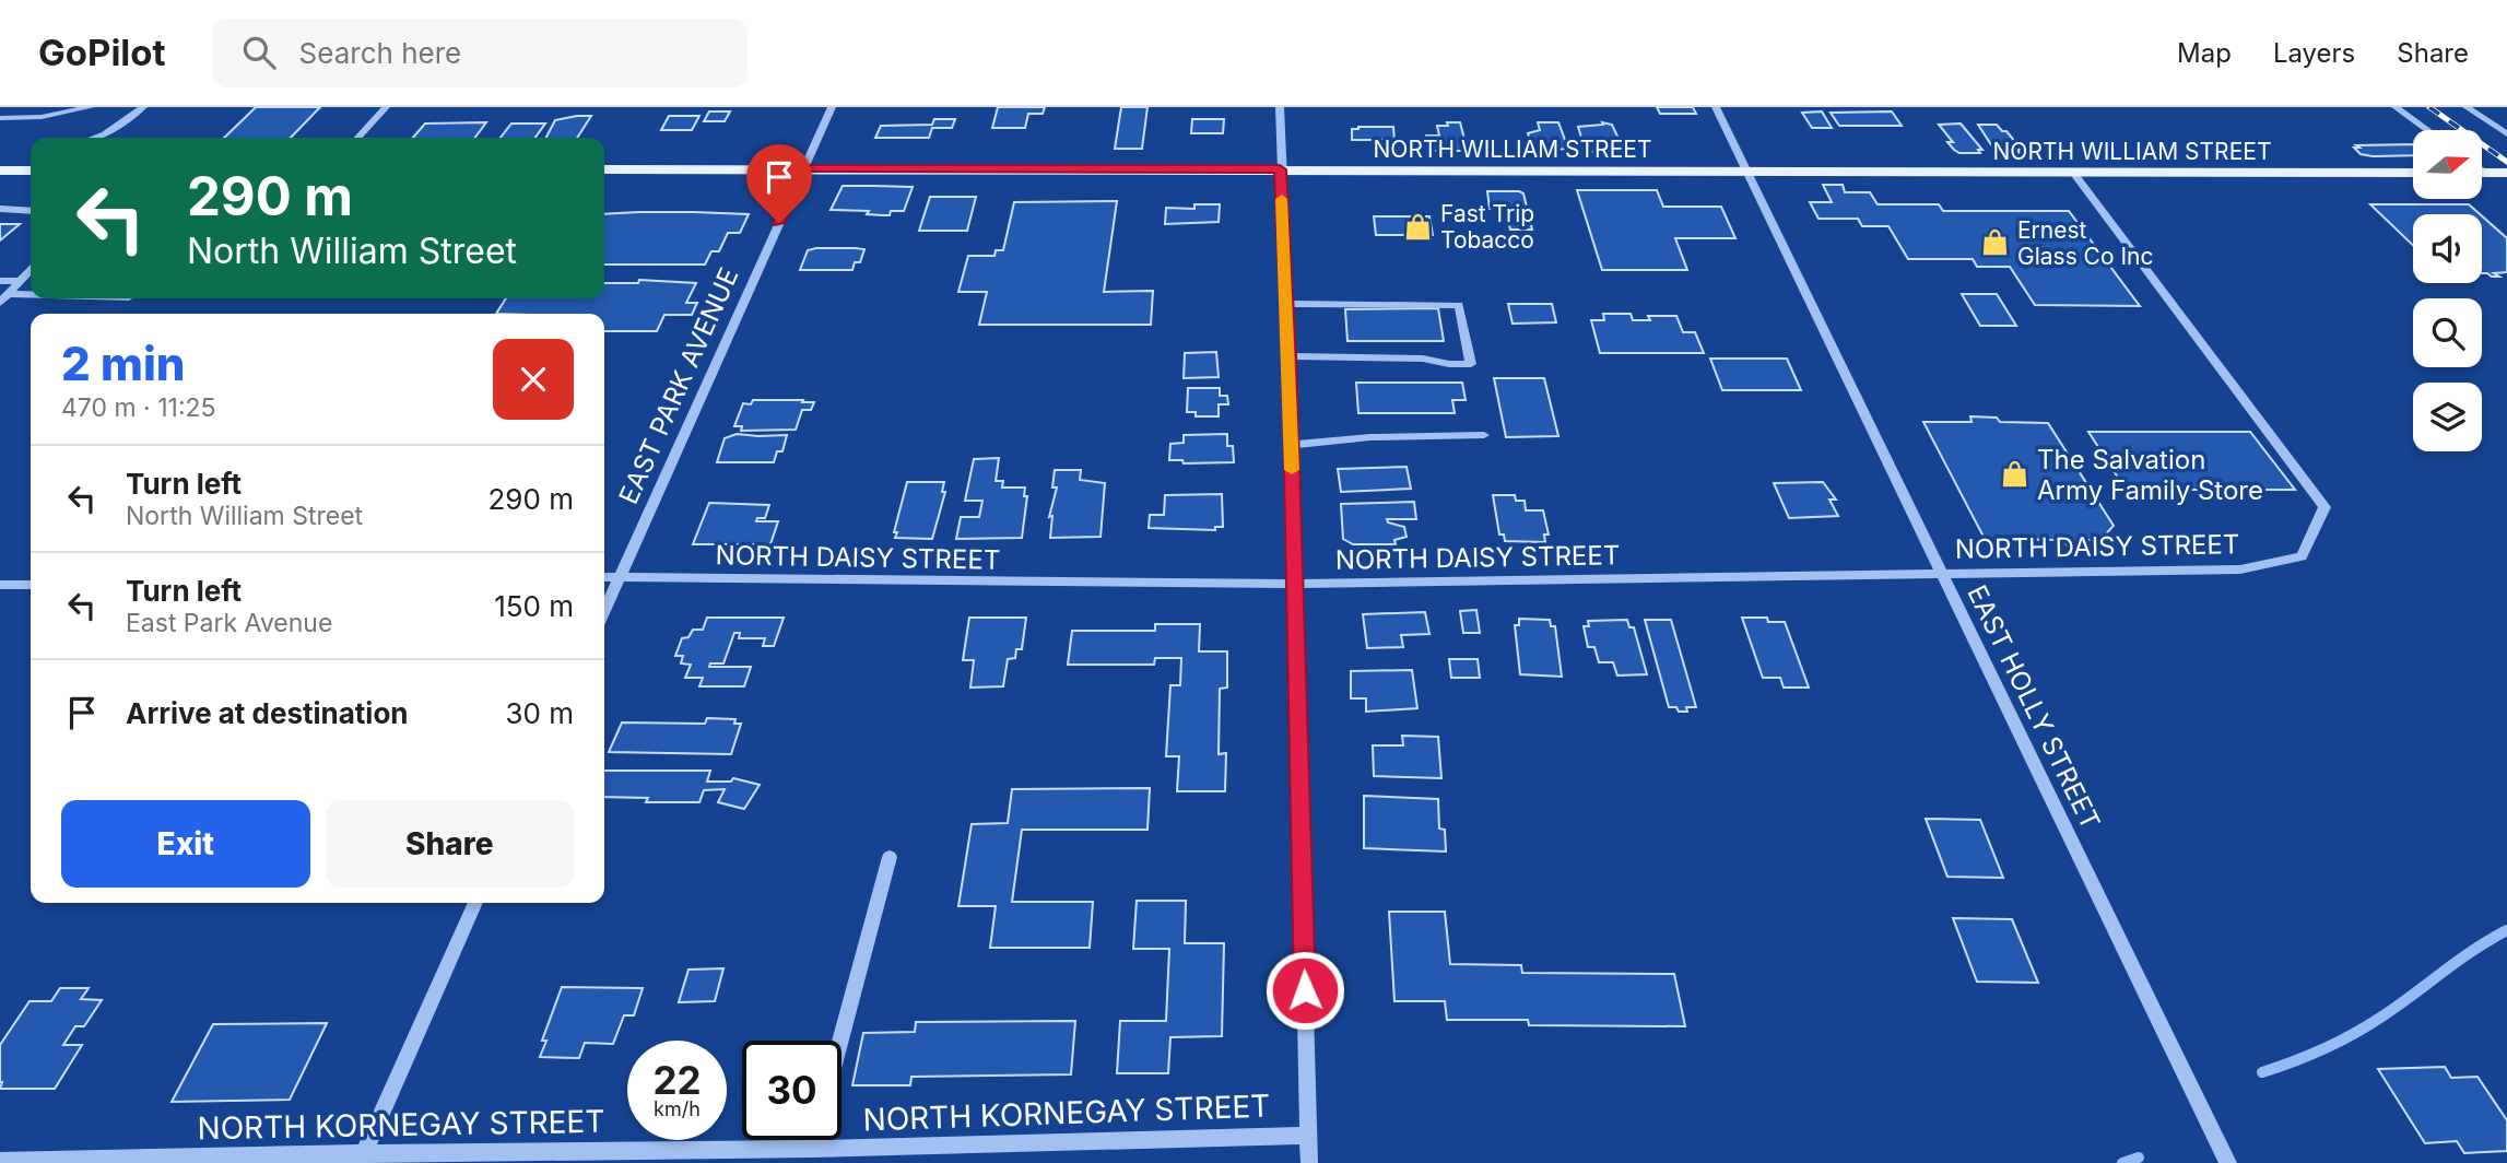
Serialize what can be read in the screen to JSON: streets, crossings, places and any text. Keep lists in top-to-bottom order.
{
  "streets": {
    "main road": ["NORTH WILLIAM STREET"],
    "street": [
      "EAST PARK AVENUE",
      "NORTH DAISY STREET",
      "EAST HOLLY STREET",
      "NORTH KORNEGAY STREET"
    ]
  },
  "crossings": [
    ["NORTH WILLIAM STREET", "EAST PARK AVENUE"],
    ["NORTH WILLIAM STREET", "NORTH DAISY STREET"],
    ["NORTH WILLIAM STREET", "EAST HOLLY STREET"],
    ["EAST PARK AVENUE", "NORTH DAISY STREET"],
    ["NORTH DAISY STREET", "EAST HOLLY STREET"]
  ],
  "places": {
    "shop": ["Fast Trip Tobacco", "Ernest Glass Co Inc", "The Salvation Army Family Store"]
  },
  "north": "right",
  "page": {
    "header": "GoPilot",
    "search": "Search here",
    "nav": ["Map", "Layers", "Share"],
    "turn": ["290 m", "North William Street"],
    "heading": ["2 min", "470 m · 11:25"],
    "list": [
      {
        "name": "Turn left",
        "note": "North William Street",
        "value": "290 m"
      },
      {
        "name": "Turn left",
        "note": "East Park Avenue",
        "value": "150 m"
      },
      {
        "name": "Arrive at destination",
        "value": "30 m"
      }
    ],
    "buttons": ["Exit", "Share"],
    "speed": "22 km/h",
    "limit": "30"
  }
}
